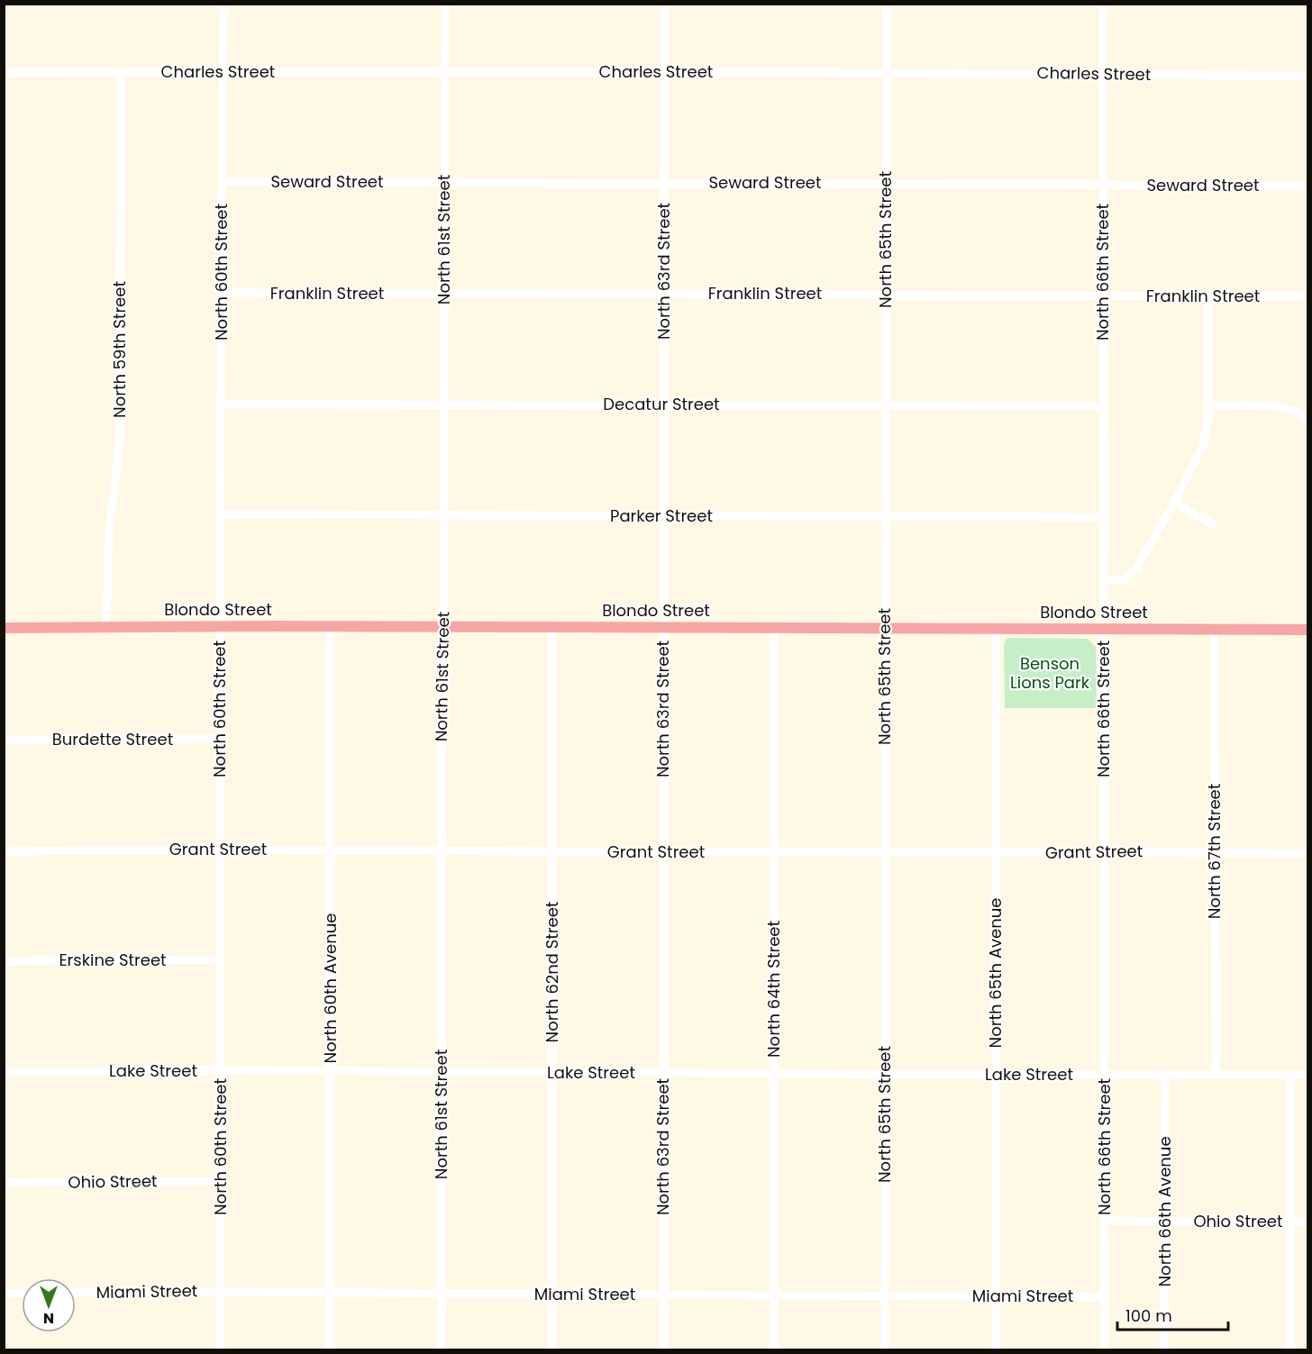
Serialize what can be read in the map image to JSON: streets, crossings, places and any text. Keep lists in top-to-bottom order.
{
  "streets": {
    "main road": ["Blondo Street"],
    "street": [
      "Charles Street",
      "Seward Street",
      "North 61st Street",
      "North 65th Street",
      "North 63rd Street",
      "North 60th Street",
      "North 66th Street",
      "Franklin Street",
      "North 59th Street",
      "Decatur Street",
      "Parker Street",
      "Burdette Street",
      "Grant Street",
      "North 67th Street",
      "Erskine Street",
      "North 62nd Street",
      "North 65th Avenue",
      "North 60th Avenue",
      "North 64th Street",
      "Lake Street",
      "Ohio Street",
      "North 66th Avenue",
      "Miami Street"
    ]
  },
  "crossings": [
    ["Charles Street", "North 61st Street"],
    ["Charles Street", "North 65th Street"],
    ["Charles Street", "North 63rd Street"],
    ["Charles Street", "North 60th Street"],
    ["Charles Street", "North 66th Street"],
    ["Charles Street", "North 59th Street"],
    ["Seward Street", "North 61st Street"],
    ["Seward Street", "North 65th Street"],
    ["Seward Street", "North 63rd Street"],
    ["Seward Street", "North 60th Street"],
    ["Seward Street", "North 66th Street"],
    ["North 61st Street", "Franklin Street"],
    ["North 61st Street", "Decatur Street"],
    ["North 61st Street", "Parker Street"],
    ["North 61st Street", "Blondo Street"],
    ["North 61st Street", "Grant Street"],
    ["North 61st Street", "Lake Street"],
    ["North 61st Street", "Miami Street"],
    ["North 65th Street", "Franklin Street"],
    ["North 65th Street", "Decatur Street"],
    ["North 65th Street", "Parker Street"],
    ["North 65th Street", "Blondo Street"],
    ["North 65th Street", "Grant Street"],
    ["North 65th Street", "Lake Street"],
    ["North 65th Street", "Miami Street"],
    ["North 63rd Street", "Franklin Street"],
    ["North 63rd Street", "Decatur Street"],
    ["North 63rd Street", "Parker Street"],
    ["North 63rd Street", "Blondo Street"],
    ["North 63rd Street", "Grant Street"],
    ["North 63rd Street", "Lake Street"],
    ["North 63rd Street", "Miami Street"],
    ["North 60th Street", "Franklin Street"],
    ["North 60th Street", "Decatur Street"],
    ["North 60th Street", "Parker Street"],
    ["North 60th Street", "Blondo Street"],
    ["North 60th Street", "Burdette Street"],
    ["North 60th Street", "Grant Street"],
    ["North 60th Street", "Erskine Street"],
    ["North 60th Street", "Lake Street"],
    ["North 60th Street", "Ohio Street"],
    ["North 60th Street", "Miami Street"],
    ["North 66th Street", "Franklin Street"],
    ["North 66th Street", "Decatur Street"],
    ["North 66th Street", "Parker Street"],
    ["North 66th Street", "Blondo Street"],
    ["North 66th Street", "Grant Street"],
    ["North 66th Street", "Lake Street"],
    ["North 66th Street", "Ohio Street"],
    ["North 66th Street", "Miami Street"],
    ["North 59th Street", "Blondo Street"],
    ["Blondo Street", "North 67th Street"],
    ["Blondo Street", "North 62nd Street"],
    ["Blondo Street", "North 65th Avenue"],
    ["Blondo Street", "North 60th Avenue"],
    ["Blondo Street", "North 64th Street"],
    ["Grant Street", "North 67th Street"],
    ["Grant Street", "North 62nd Street"],
    ["Grant Street", "North 65th Avenue"],
    ["Grant Street", "North 60th Avenue"],
    ["Grant Street", "North 64th Street"],
    ["North 67th Street", "Lake Street"],
    ["North 62nd Street", "Lake Street"],
    ["North 62nd Street", "Miami Street"],
    ["North 65th Avenue", "Lake Street"],
    ["North 65th Avenue", "Miami Street"],
    ["North 60th Avenue", "Lake Street"],
    ["North 60th Avenue", "Miami Street"],
    ["North 64th Street", "Lake Street"],
    ["North 64th Street", "Miami Street"],
    ["Lake Street", "North 66th Avenue"],
    ["Ohio Street", "North 66th Avenue"]
  ],
  "parks": ["Benson Lions Park"],
  "scale_bar": "100 m",
  "north": "bottom"
}
